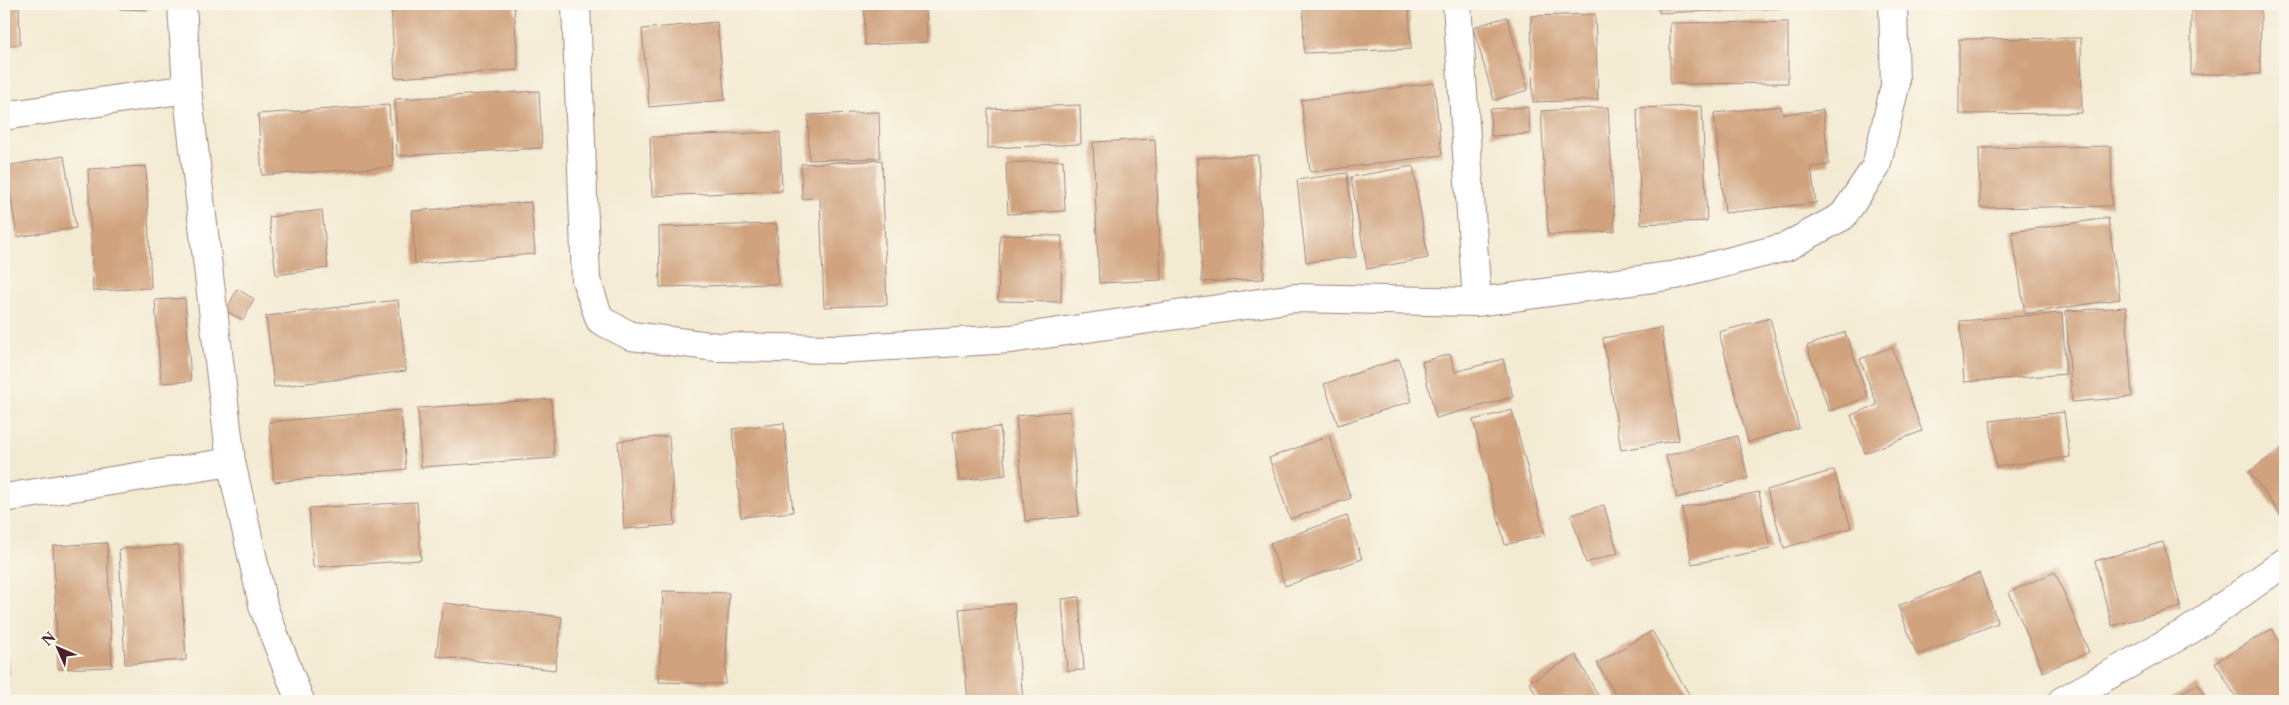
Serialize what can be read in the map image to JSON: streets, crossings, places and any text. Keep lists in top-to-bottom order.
{
  "north": "top left"
}
